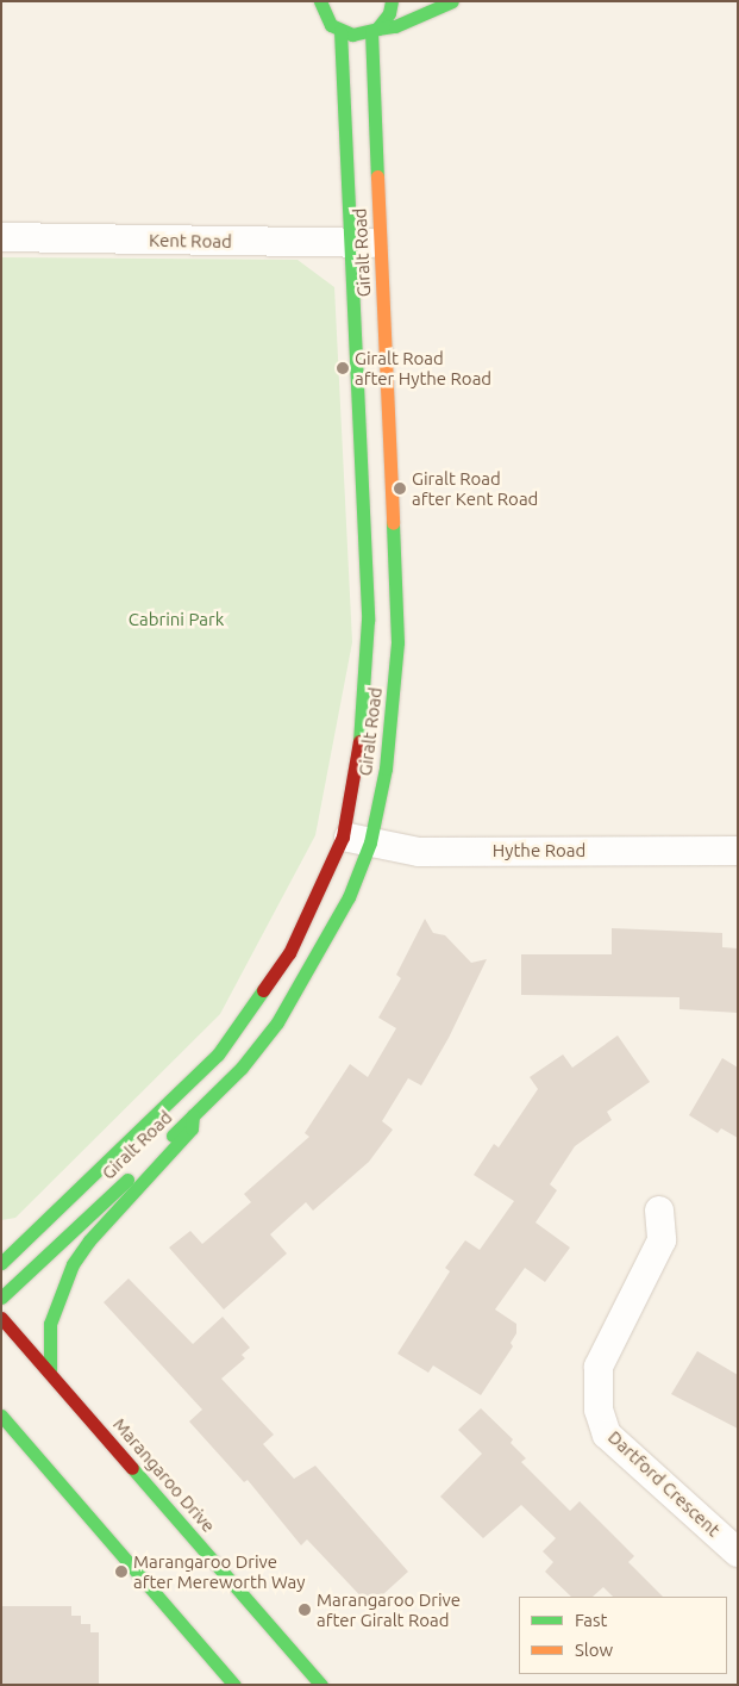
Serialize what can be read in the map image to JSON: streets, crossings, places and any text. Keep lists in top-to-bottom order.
{
  "streets": {
    "street": [
      "Kent Road",
      "Giralt Road",
      "Hythe Road",
      "Marangaroo Drive",
      "Dartford Crescent"
    ]
  },
  "crossings": [
    ["Kent Road", "Giralt Road"],
    ["Giralt Road", "Hythe Road"]
  ],
  "parks": ["Cabrini Park"],
  "places": [
    "Giralt Road after Hythe Road",
    "Giralt Road after Kent Road",
    "Marangaroo Drive after Mereworth Way",
    "Marangaroo Drive after Giralt Road"
  ],
  "legend": ["Fast", "Slow"]
}
